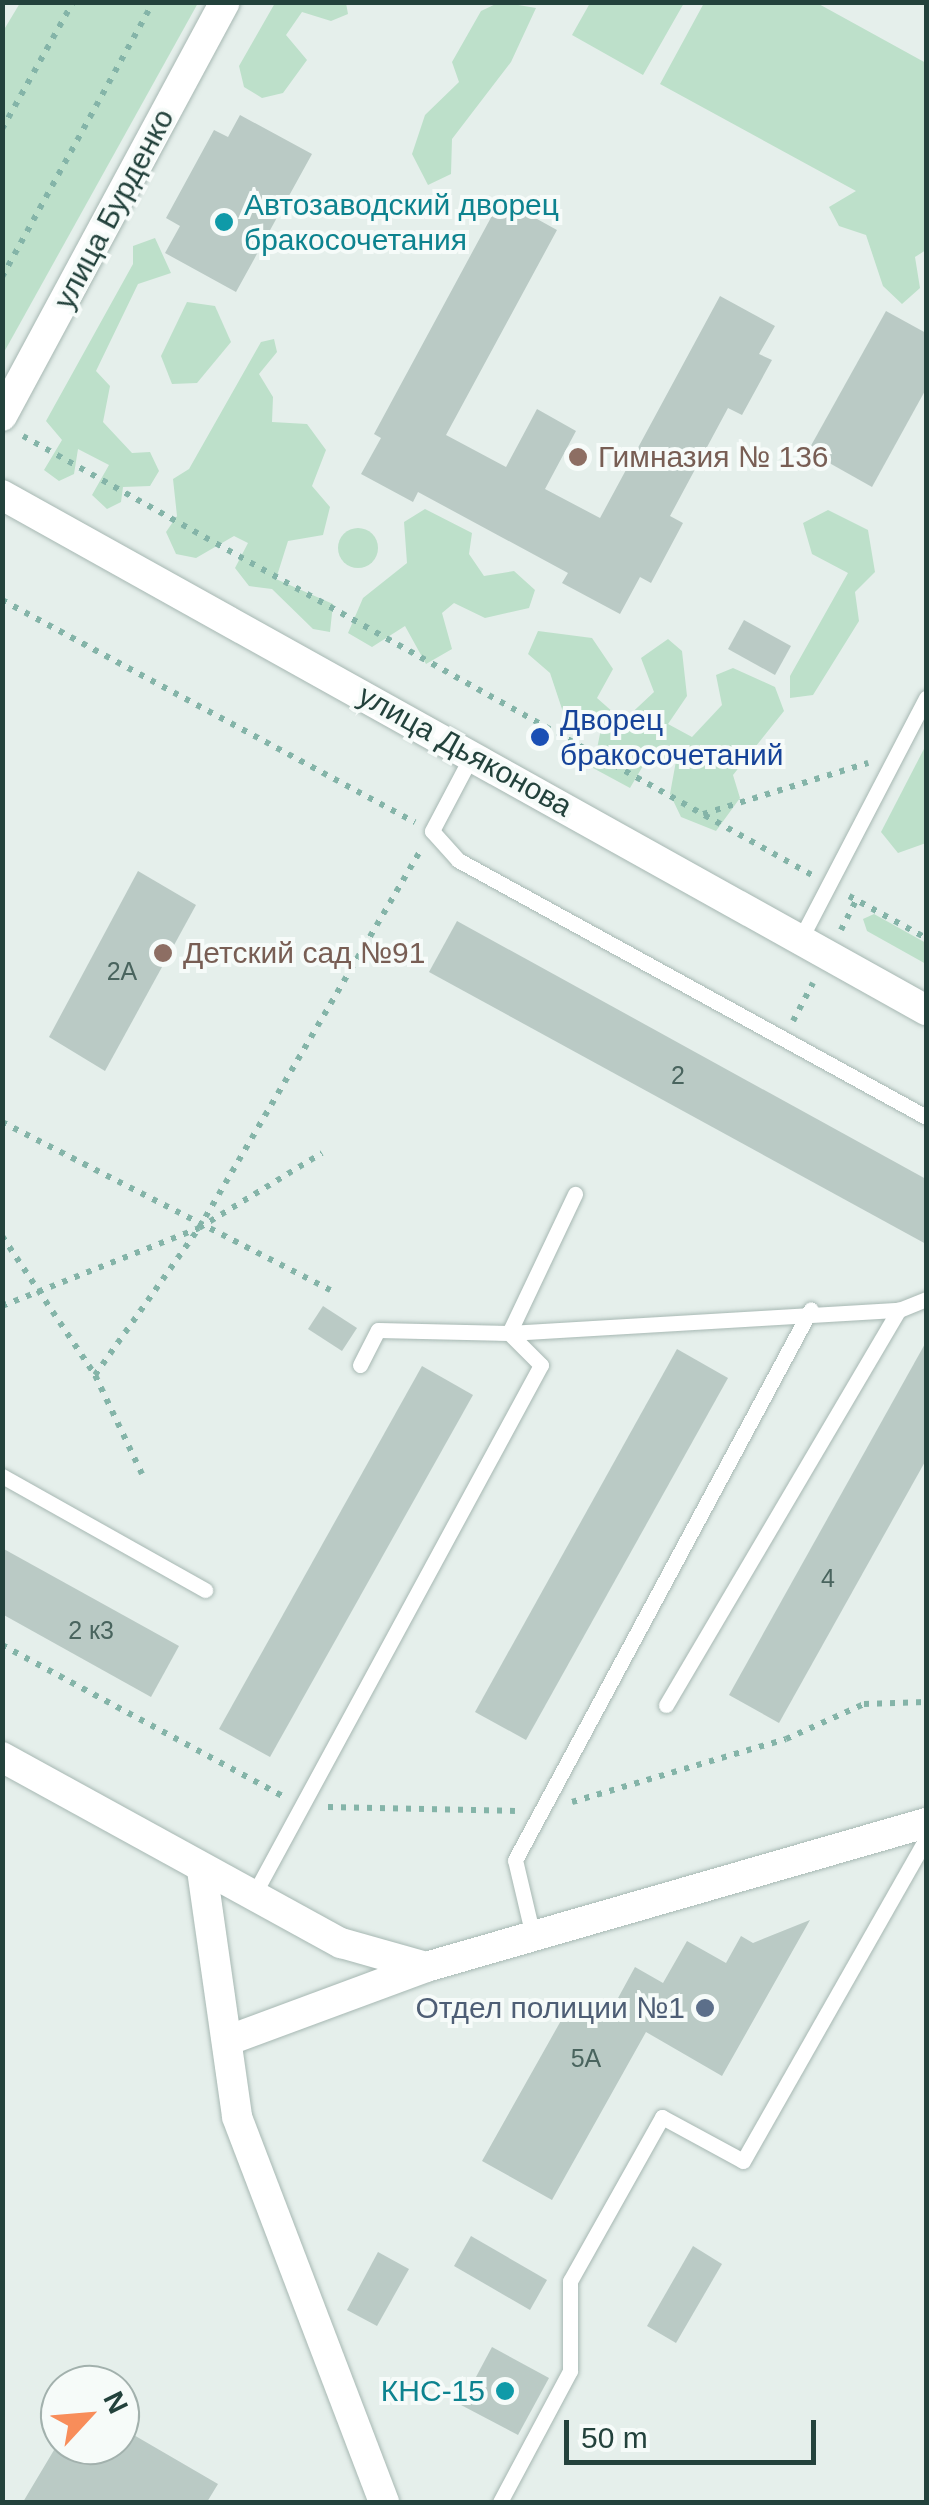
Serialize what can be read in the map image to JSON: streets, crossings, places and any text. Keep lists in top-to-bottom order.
{
  "streets": {
    "street": ["улица Бурденко", "улица Дьяконова"]
  },
  "places": [
    "Автозаводский дворец бракосочетания",
    "Гимназия № 136",
    "Дворец бракосочетаний",
    "Детский сад №91",
    "Отдел полиции №1",
    "КНС-15"
  ],
  "house_numbers": [
    "2А",
    "2",
    "4",
    "2 к3",
    "5А"
  ],
  "scale_bar": "50 m",
  "north": "top right"
}
